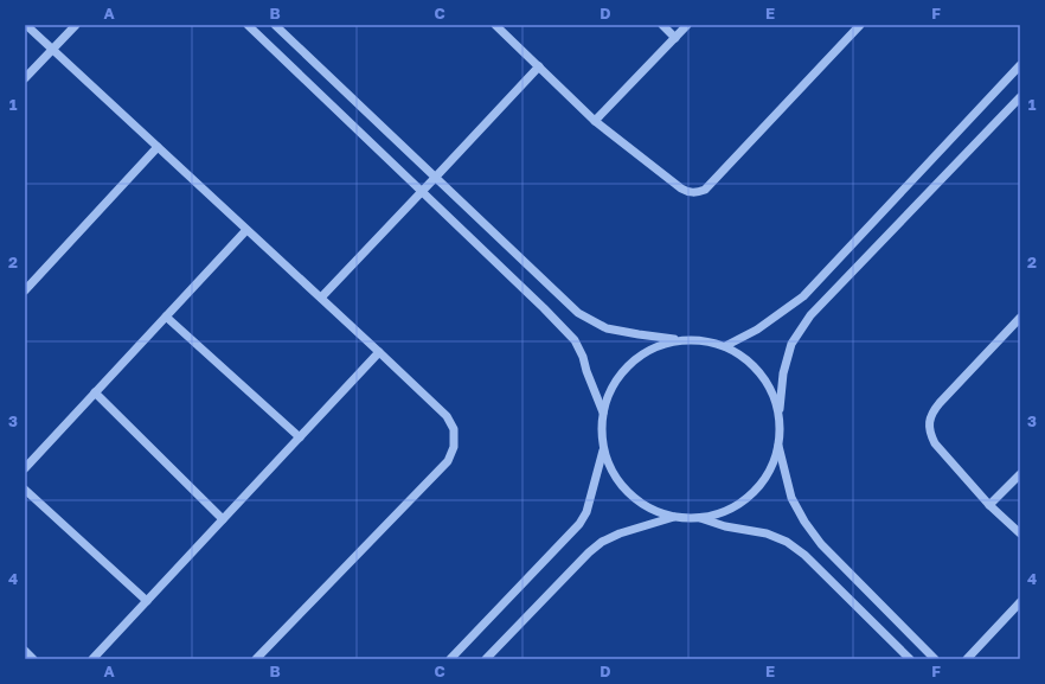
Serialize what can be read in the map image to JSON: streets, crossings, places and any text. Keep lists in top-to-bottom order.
{
  "grid": {
    "columns": [
      "A",
      "B",
      "C",
      "D",
      "E",
      "F"
    ],
    "rows": [
      "1",
      "2",
      "3",
      "4"
    ]
  }
}
